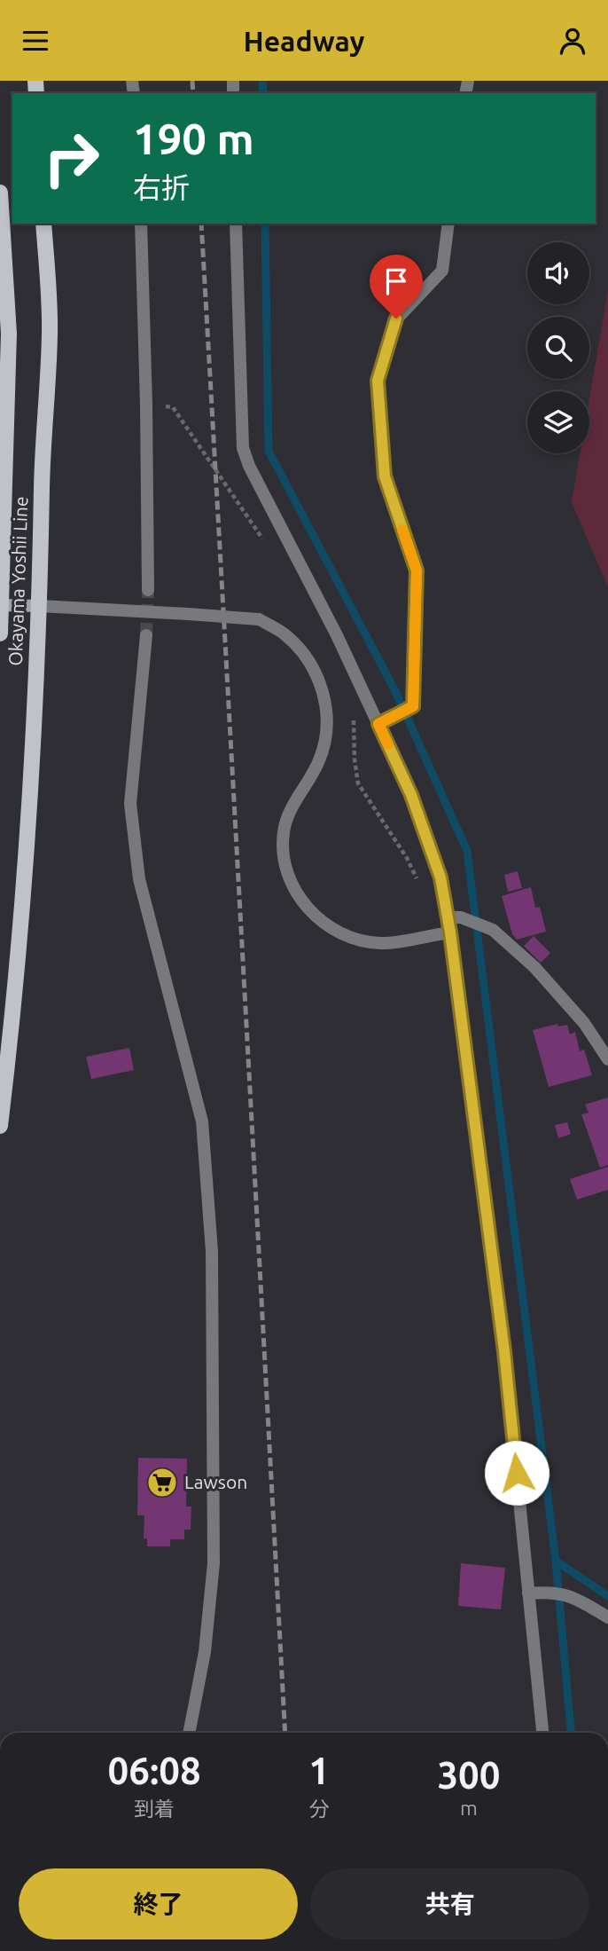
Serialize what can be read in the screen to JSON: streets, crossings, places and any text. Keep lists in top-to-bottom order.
{
  "streets": {
    "main road": ["Okayama Yoshii Line"]
  },
  "places": {
    "supermarket": ["Lawson"]
  },
  "page": {
    "header": "Headway",
    "turn": ["190 m", "右折"],
    "eta": [
      "06:08",
      "到着",
      "1",
      "分",
      "300",
      "m"
    ],
    "buttons": ["終了", "共有"]
  }
}
